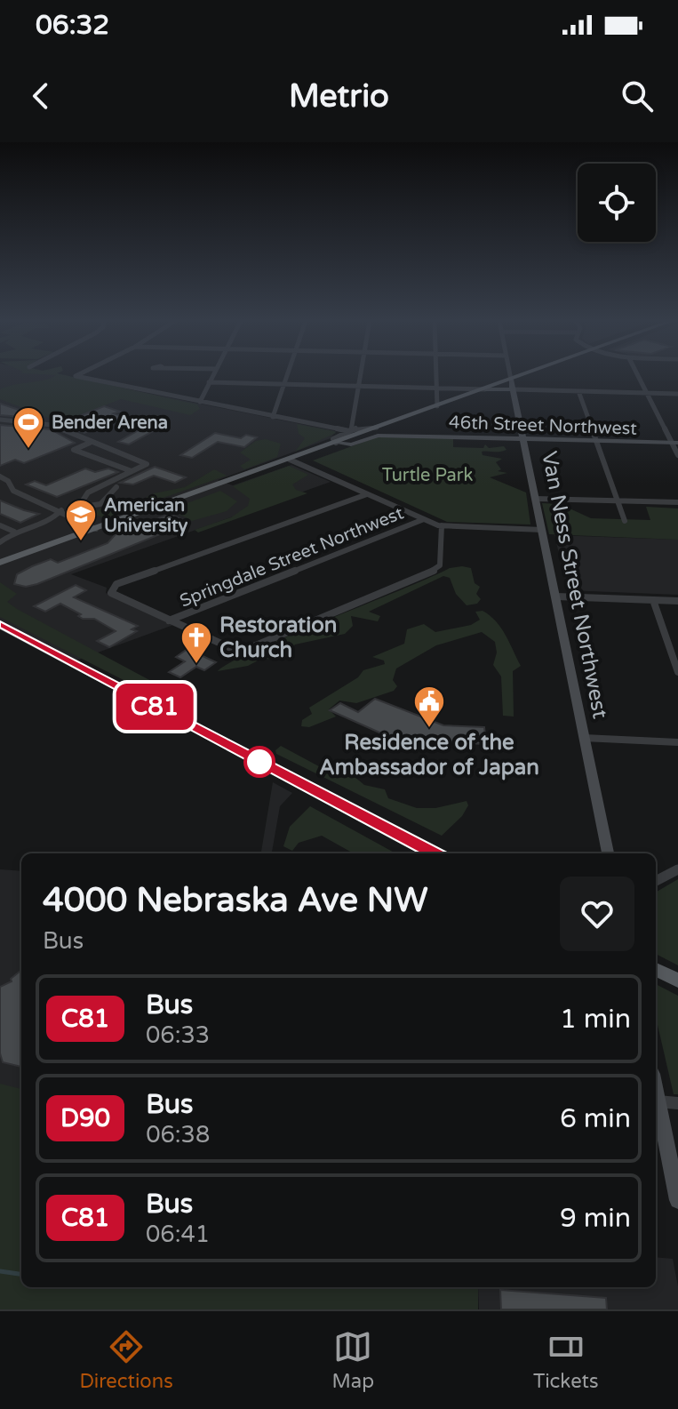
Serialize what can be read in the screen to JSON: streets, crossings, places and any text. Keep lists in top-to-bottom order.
{
  "streets": {
    "street": ["46th Street Northwest", "Springdale Street Northwest", "Van Ness Street Northwest"]
  },
  "crossings": [
    ["46th Street Northwest", "Van Ness Street Northwest"]
  ],
  "parks": ["Turtle Park"],
  "places": {
    "sports": ["Bender Arena"],
    "school or university": ["American University"],
    "church": ["Restoration Church"],
    "public building": ["Residence of the Ambassador of Japan"]
  },
  "lines": ["bus line C81"],
  "page": {
    "status": "06:32",
    "header": "Metrio",
    "on_map": "C81",
    "heading": ["4000 Nebraska Ave NW", "Bus"],
    "list": [
      {
        "mark": "C81",
        "name": "Bus",
        "note": "06:33",
        "value": "1 min"
      },
      {
        "mark": "D90",
        "name": "Bus",
        "note": "06:38",
        "value": "6 min"
      },
      {
        "mark": "C81",
        "name": "Bus",
        "note": "06:41",
        "value": "9 min"
      }
    ],
    "tabs": ["Directions", "Map", "Tickets"]
  }
}
